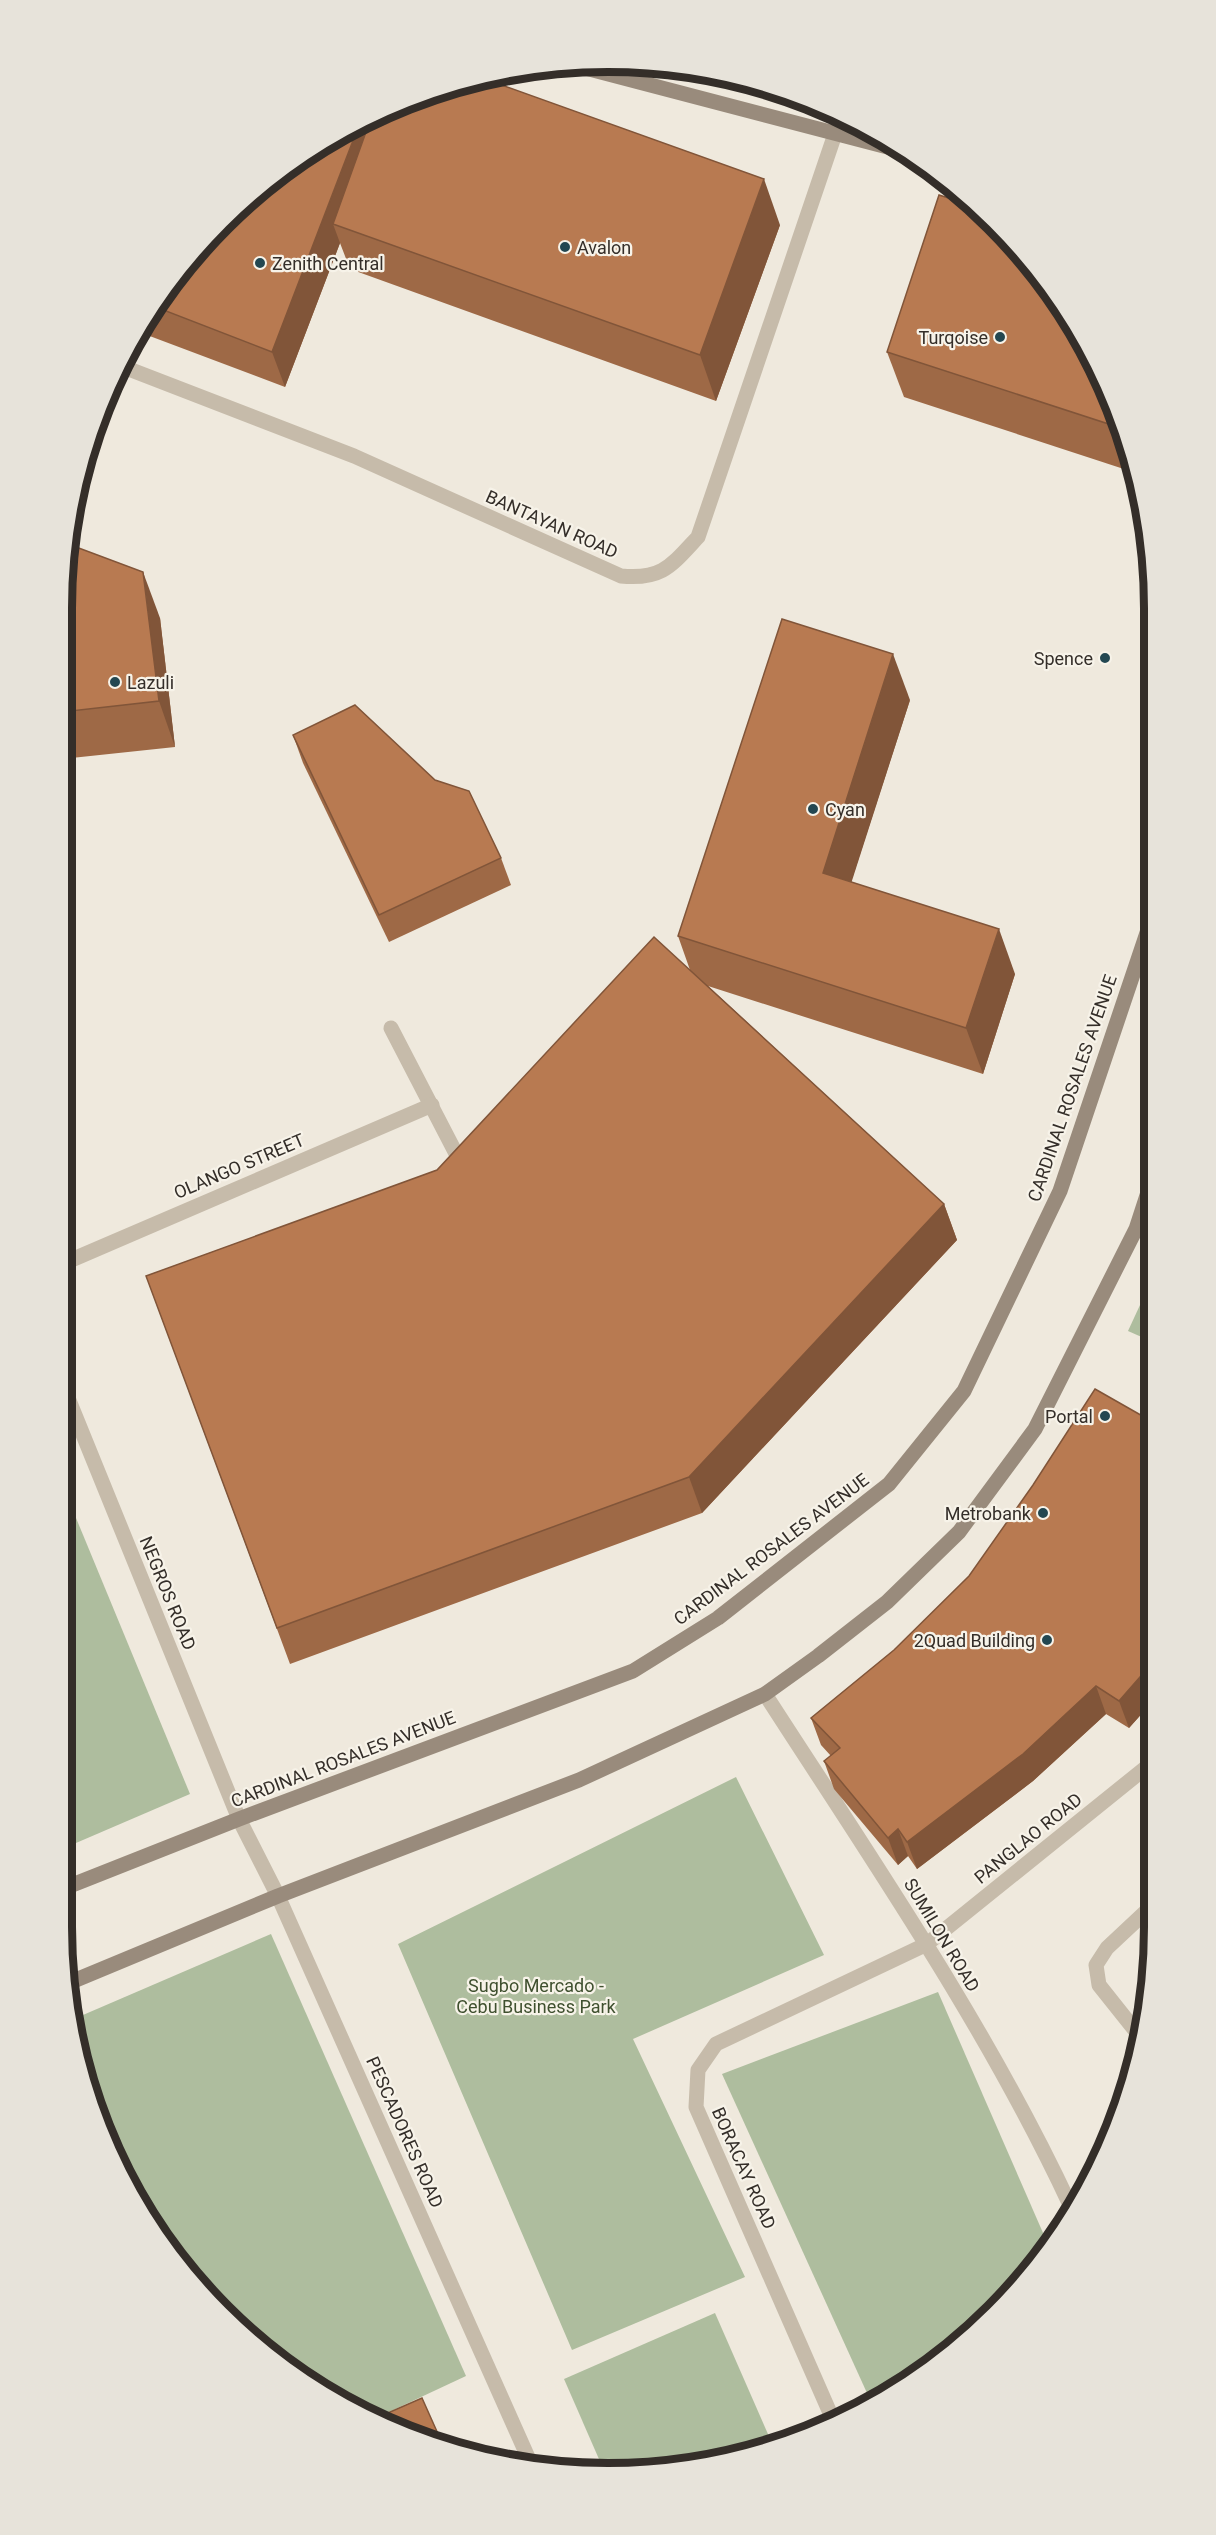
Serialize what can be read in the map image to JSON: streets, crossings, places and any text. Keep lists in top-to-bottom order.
{
  "streets": {
    "main road": ["CARDINAL ROSALES AVENUE"],
    "street": [
      "BANTAYAN ROAD",
      "OLANGO STREET",
      "NEGROS ROAD",
      "PANGLAO ROAD",
      "SUMILON ROAD",
      "PESCADORES ROAD",
      "BORACAY ROAD"
    ]
  },
  "crossings": [
    ["CARDINAL ROSALES AVENUE", "NEGROS ROAD"],
    ["CARDINAL ROSALES AVENUE", "PESCADORES ROAD"],
    ["NEGROS ROAD", "PESCADORES ROAD"],
    ["PANGLAO ROAD", "SUMILON ROAD"],
    ["PANGLAO ROAD", "BORACAY ROAD"],
    ["SUMILON ROAD", "BORACAY ROAD"]
  ],
  "parks": ["Sugbo Mercado - Cebu Business Park"],
  "places": [
    "Avalon",
    "Zenith Central",
    "Turqoise",
    "Spence",
    "Lazuli",
    "Cyan",
    "Portal",
    "Metrobank",
    "2Quad Building"
  ]
}
